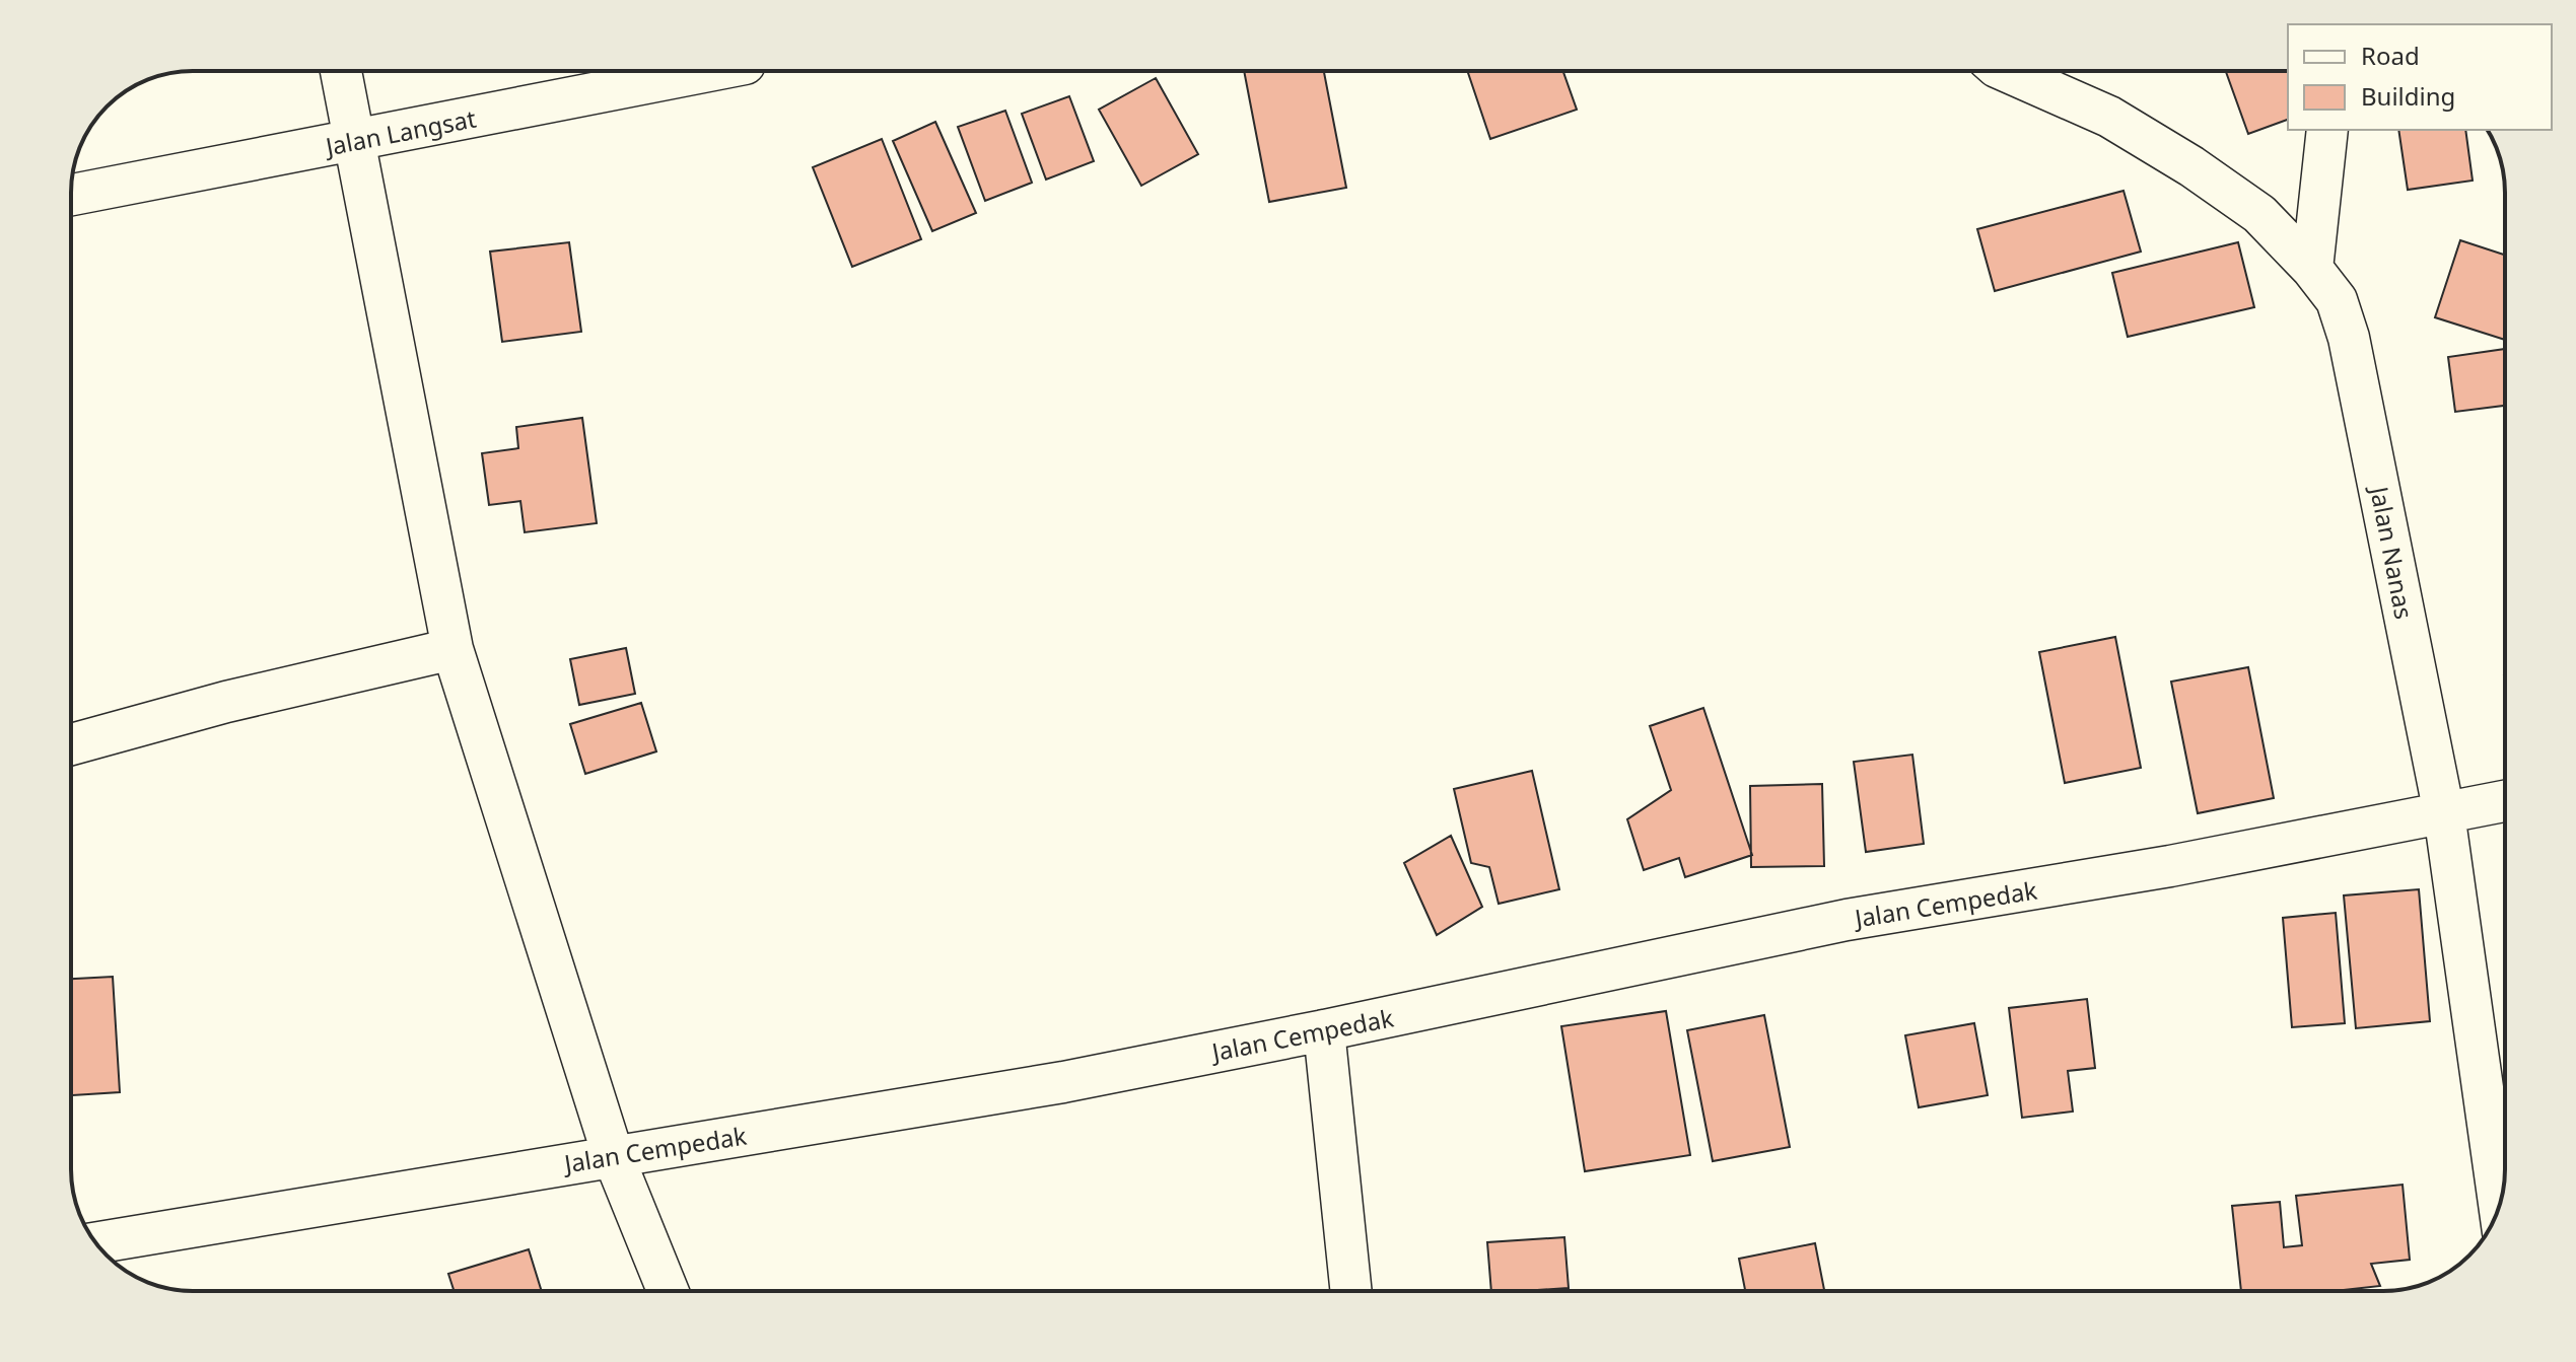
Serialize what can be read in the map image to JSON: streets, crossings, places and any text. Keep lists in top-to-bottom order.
{
  "streets": {
    "street": ["Jalan Langsat", "Jalan Nanas", "Jalan Cempedak"]
  },
  "crossings": [
    ["Jalan Nanas", "Jalan Cempedak"]
  ],
  "legend": ["Road", "Building"]
}
